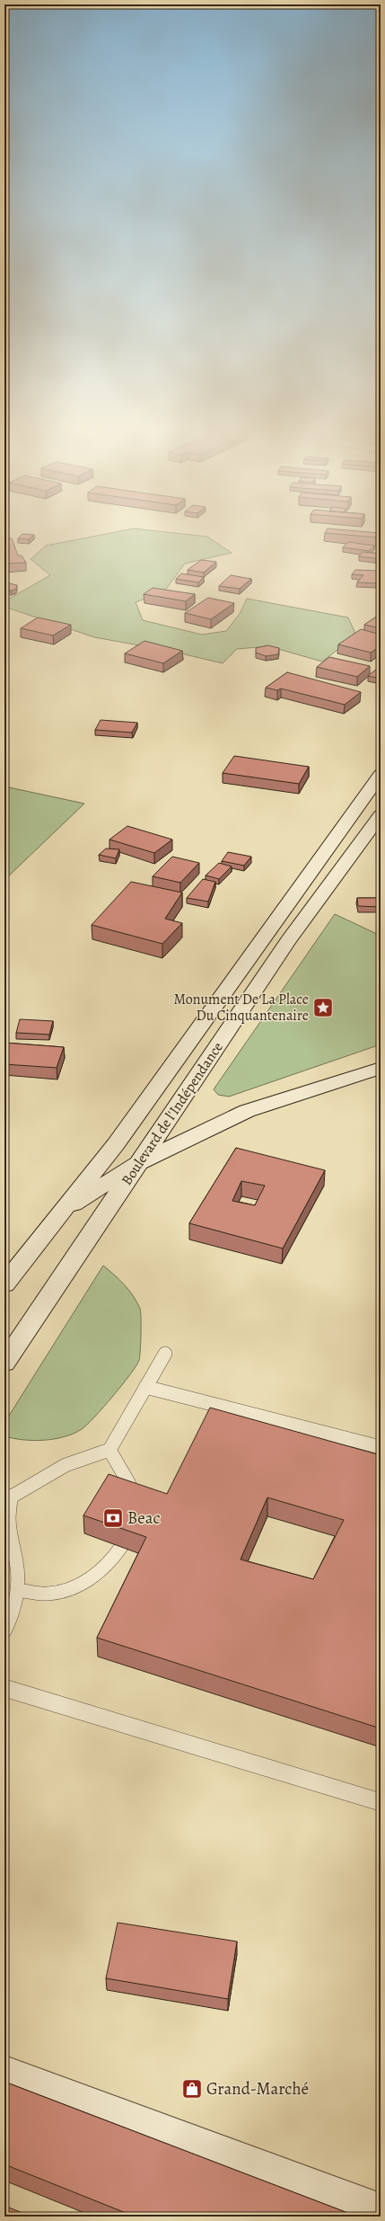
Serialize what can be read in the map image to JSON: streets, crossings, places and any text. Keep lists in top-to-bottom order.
{
  "streets": {
    "main road": ["Boulevard de l'Indépendance"]
  },
  "places": {
    "place": ["Monument De La Place Du Cinquantenaire"],
    "bank": ["Beac"],
    "shop": ["Grand-Marché"]
  }
}
